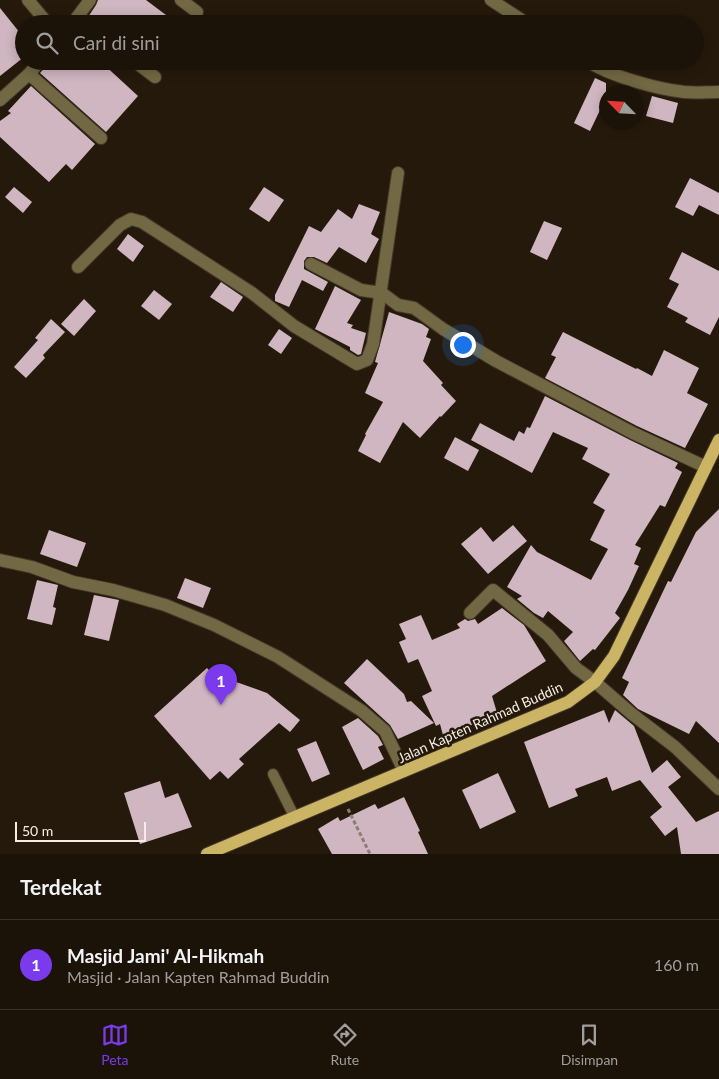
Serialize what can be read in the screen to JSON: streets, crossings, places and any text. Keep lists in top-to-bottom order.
{
  "streets": {
    "main road": ["Jalan Kapten Rahmad Buddin"]
  },
  "scale_bar": "50 m",
  "north": "top left",
  "page": {
    "search": "Cari di sini",
    "pins": "1",
    "scale": "50 m",
    "heading": "Terdekat",
    "list": [
      {
        "mark": "1",
        "name": "Masjid Jami' Al-Hikmah",
        "note": "Masjid · Jalan Kapten Rahmad Buddin",
        "value": "160 m"
      }
    ],
    "nav": ["Peta", "Rute", "Disimpan"]
  }
}
